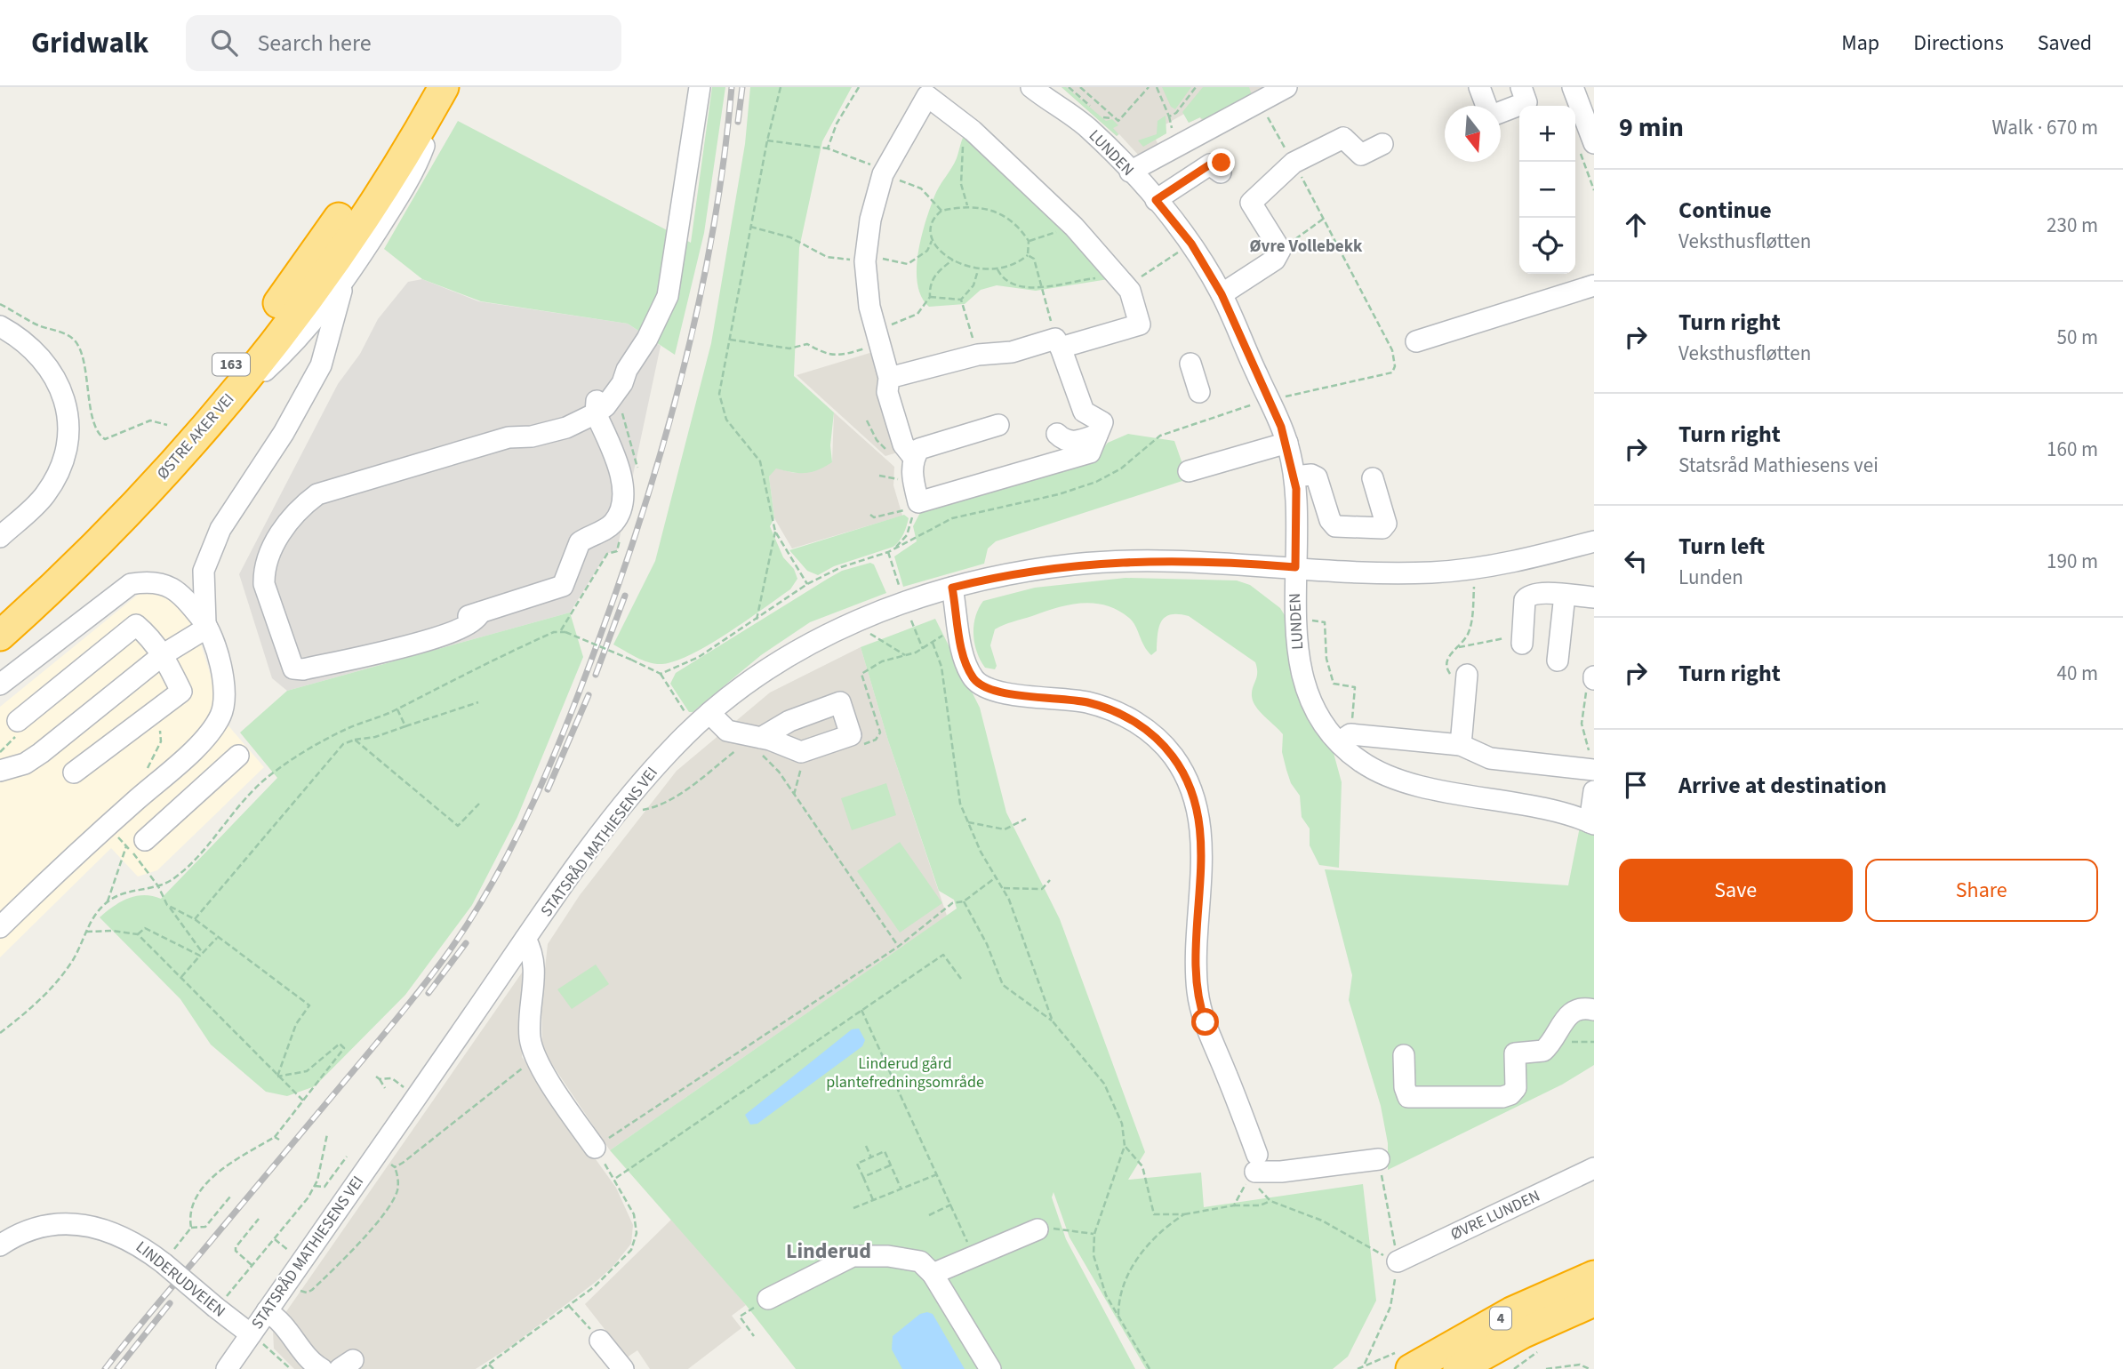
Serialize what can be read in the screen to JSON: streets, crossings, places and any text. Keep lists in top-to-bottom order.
{
  "streets": {
    "highway": ["163", "ØSTRE AKER VEI", "4"],
    "street": [
      "LUNDEN",
      "STATSRÅD MATHIESENS VEI",
      "ØVRE LUNDEN",
      "LINDERUDVEIEN"
    ]
  },
  "crossings": [
    ["LUNDEN", "STATSRÅD MATHIESENS VEI"],
    ["STATSRÅD MATHIESENS VEI", "LINDERUDVEIEN"]
  ],
  "districts": ["Øvre Vollebekk", "Linderud"],
  "parks": ["Linderud gård plantefredningsområde"],
  "north": "bottom",
  "page": {
    "header": "Gridwalk",
    "search": "Search here",
    "nav": ["Map", "Directions", "Saved"],
    "heading": ["9 min", "Walk · 670 m"],
    "map_buttons": ["+", "−"],
    "list": [
      ["Continue", "Veksthusfløtten", "230 m"],
      ["Turn right", "Veksthusfløtten", "50 m"],
      ["Turn right", "Statsråd Mathiesens vei", "160 m"],
      ["Turn left", "Lunden", "190 m"],
      ["Turn right", "40 m"],
      "Arrive at destination"
    ],
    "buttons": ["Save", "Share"]
  }
}
